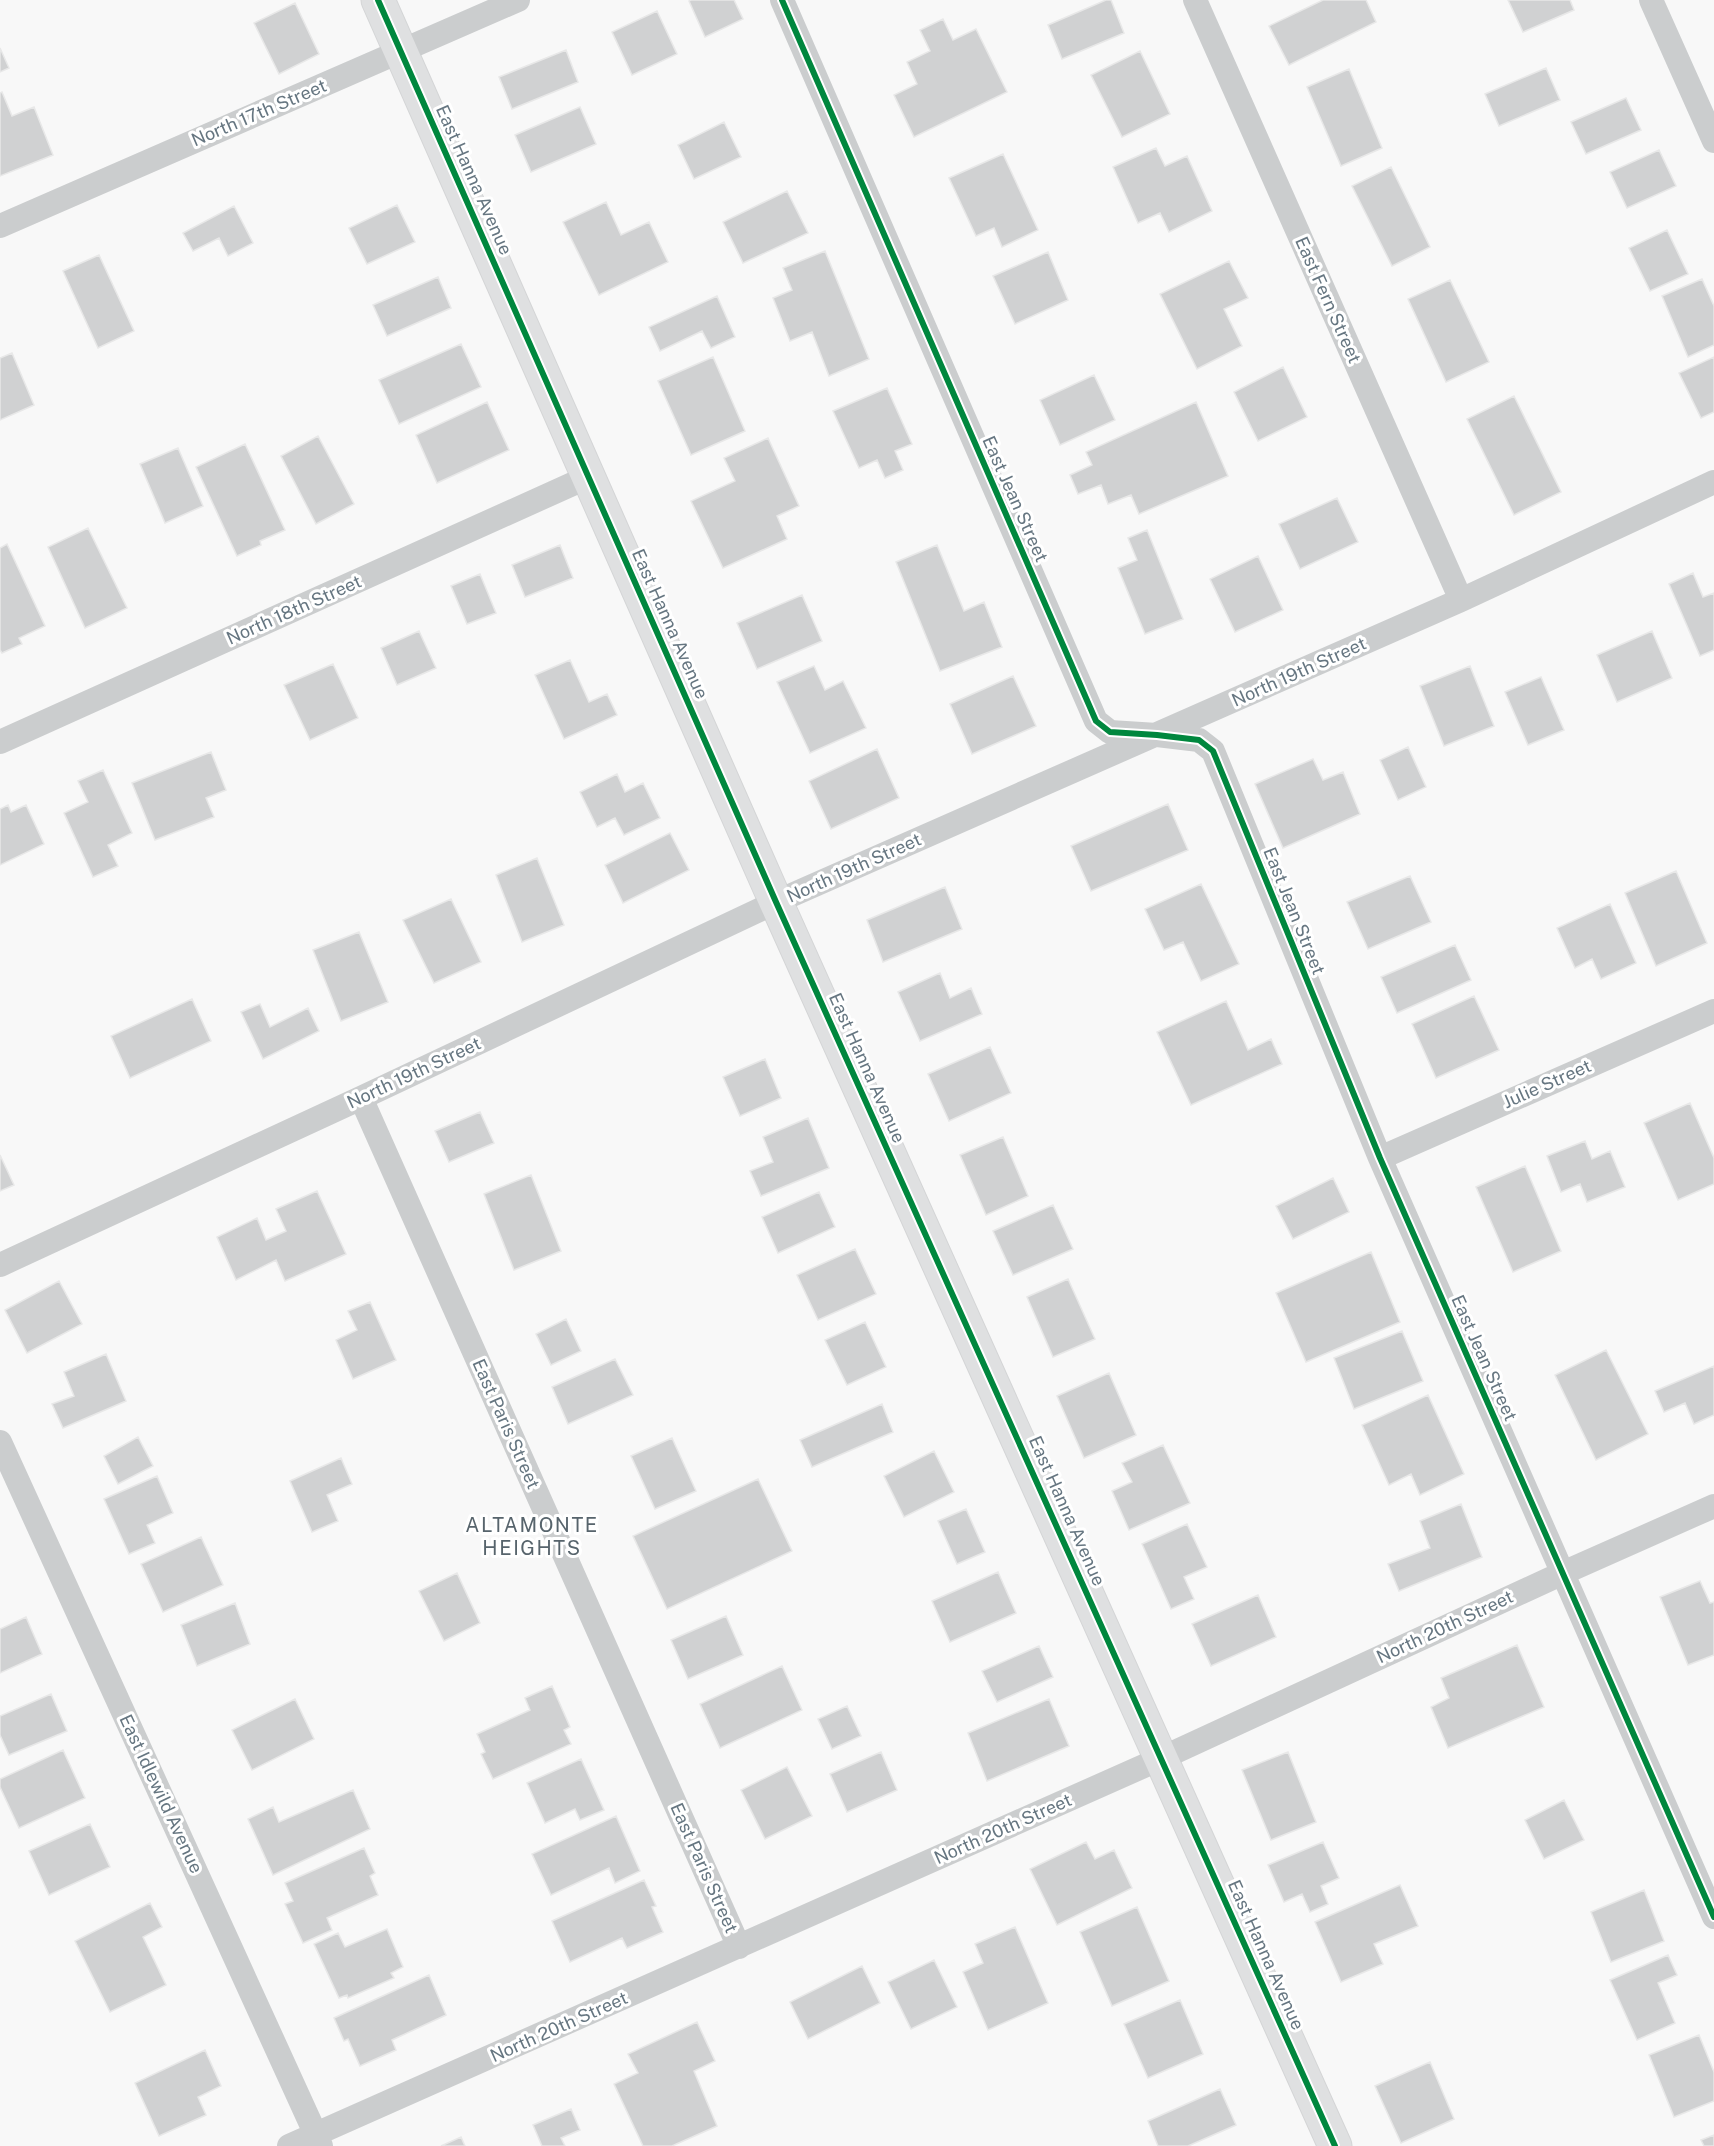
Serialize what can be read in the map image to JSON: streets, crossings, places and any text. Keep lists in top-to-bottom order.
{
  "streets": {
    "street": [
      "North 17th Street",
      "East Hanna Avenue",
      "East Fern Street",
      "East Jean Street",
      "North 18th Street",
      "North 19th Street",
      "Julie Street",
      "East Paris Street",
      "North 20th Street",
      "East Idlewild Avenue"
    ]
  },
  "crossings": [
    ["North 17th Street", "East Hanna Avenue"],
    ["East Hanna Avenue", "North 18th Street"],
    ["East Hanna Avenue", "North 19th Street"],
    ["East Hanna Avenue", "North 20th Street"],
    ["East Fern Street", "North 19th Street"],
    ["East Jean Street", "North 19th Street"],
    ["East Jean Street", "Julie Street"],
    ["East Jean Street", "North 20th Street"],
    ["North 19th Street", "East Paris Street"],
    ["East Paris Street", "North 20th Street"],
    ["North 20th Street", "East Idlewild Avenue"]
  ],
  "districts": ["ALTAMONTE HEIGHTS"]
}
